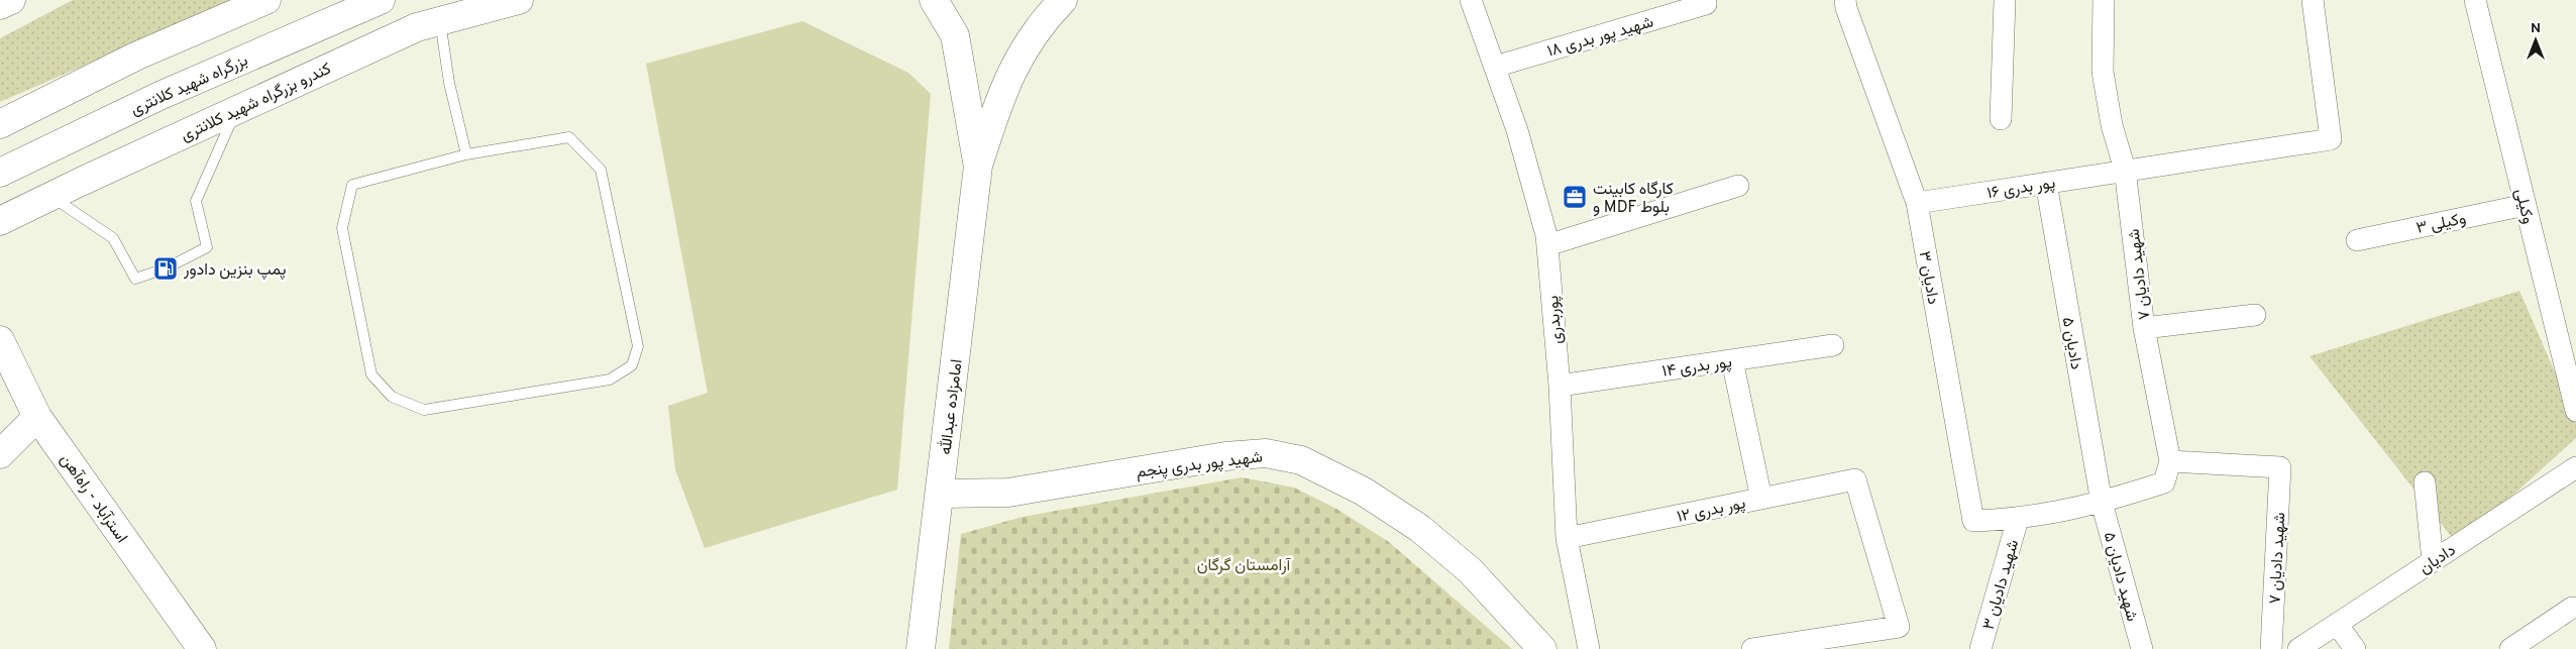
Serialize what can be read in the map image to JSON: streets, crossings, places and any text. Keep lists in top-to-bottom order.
{
  "streets": {
    "main road": [
      "بزرگراه شهید کلانتری",
      "کندرو بزرگراه شهید کلانتری",
      "امامزاده عبدالله",
      "شهید پور بدری پنجم",
      "استرآباد - راه‌آهن"
    ],
    "street": [
      "شهید پور بدری ۱۸",
      "پور بدری ۱۶",
      "وکیلی",
      "وکیلی ۳",
      "شهید دادیان ۷",
      "دادیان ۳",
      "پوربدری",
      "دادیان ۵",
      "پور بدری ۱۴",
      "پور بدری ۱۲",
      "۷ شهید دادیان",
      "دادیان",
      "۵ شهید دادیان",
      "۳ شهید دادیان"
    ]
  },
  "crossings": [
    ["شهید پور بدری ۱۸", "پوربدری"],
    ["پور بدری ۱۶", "شهید دادیان ۷"],
    ["پور بدری ۱۶", "دادیان ۳"],
    ["پور بدری ۱۶", "دادیان ۵"],
    ["وکیلی", "وکیلی ۳"],
    ["شهید دادیان ۷", "۷ شهید دادیان"],
    ["دادیان ۳", "۳ شهید دادیان"],
    ["پوربدری", "پور بدری ۱۴"],
    ["پوربدری", "پور بدری ۱۲"],
    ["دادیان ۵", "۵ شهید دادیان"],
    ["امامزاده عبدالله", "شهید پور بدری پنجم"]
  ],
  "parks": ["آرامستان گرگان"],
  "places": {
    "office": ["کارگاه کابینت و MDF بلوط"],
    "fuel station": ["پمپ بنزین دادور"]
  },
  "north": "top"
}
